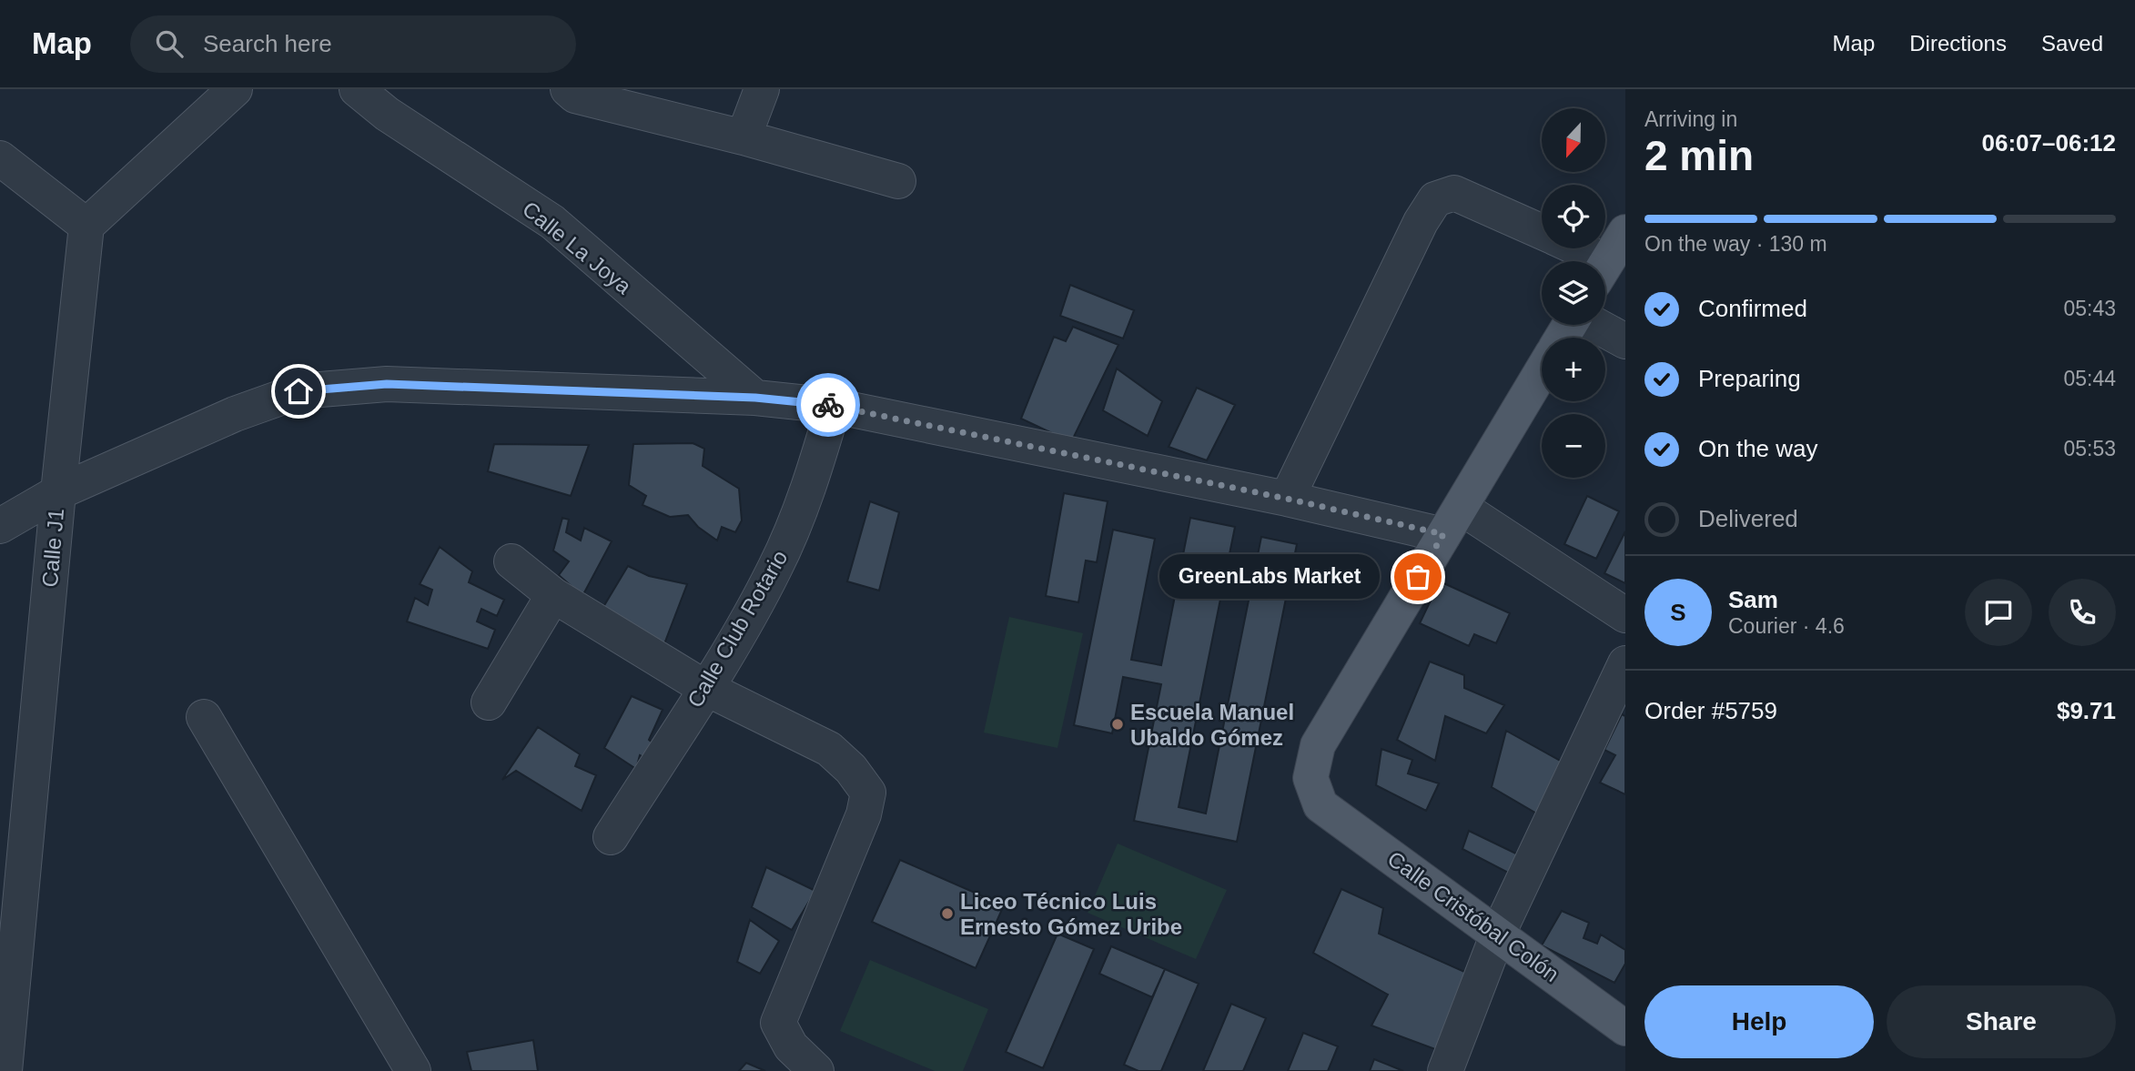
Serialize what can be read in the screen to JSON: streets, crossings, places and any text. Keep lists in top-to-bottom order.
{
  "streets": {
    "main road": ["Calle Cristóbal Colón"],
    "street": ["Calle La Joya", "Calle J1", "Calle Club Rotario"]
  },
  "places": ["GreenLabs Market", "Escuela Manuel Ubaldo Gómez", "Liceo Técnico Luis Ernesto Gómez Uribe"],
  "north": "bottom",
  "page": {
    "header": "Map",
    "search": "Search here",
    "nav": ["Map", "Directions", "Saved"],
    "heading": ["2 min", "Arriving in", "06:07–06:12"],
    "panel": [
      "Sam",
      "Courier · 4.6",
      "Order #5759",
      "$9.71"
    ],
    "map_buttons": ["+", "−"],
    "bar": "On the way · 130 m",
    "list": [
      ["Confirmed", "05:43"],
      ["Preparing", "05:44"],
      ["On the way", "05:53"],
      "Delivered"
    ],
    "bubble": "GreenLabs Market",
    "round": "S",
    "buttons": ["Help", "Share"]
  }
}
